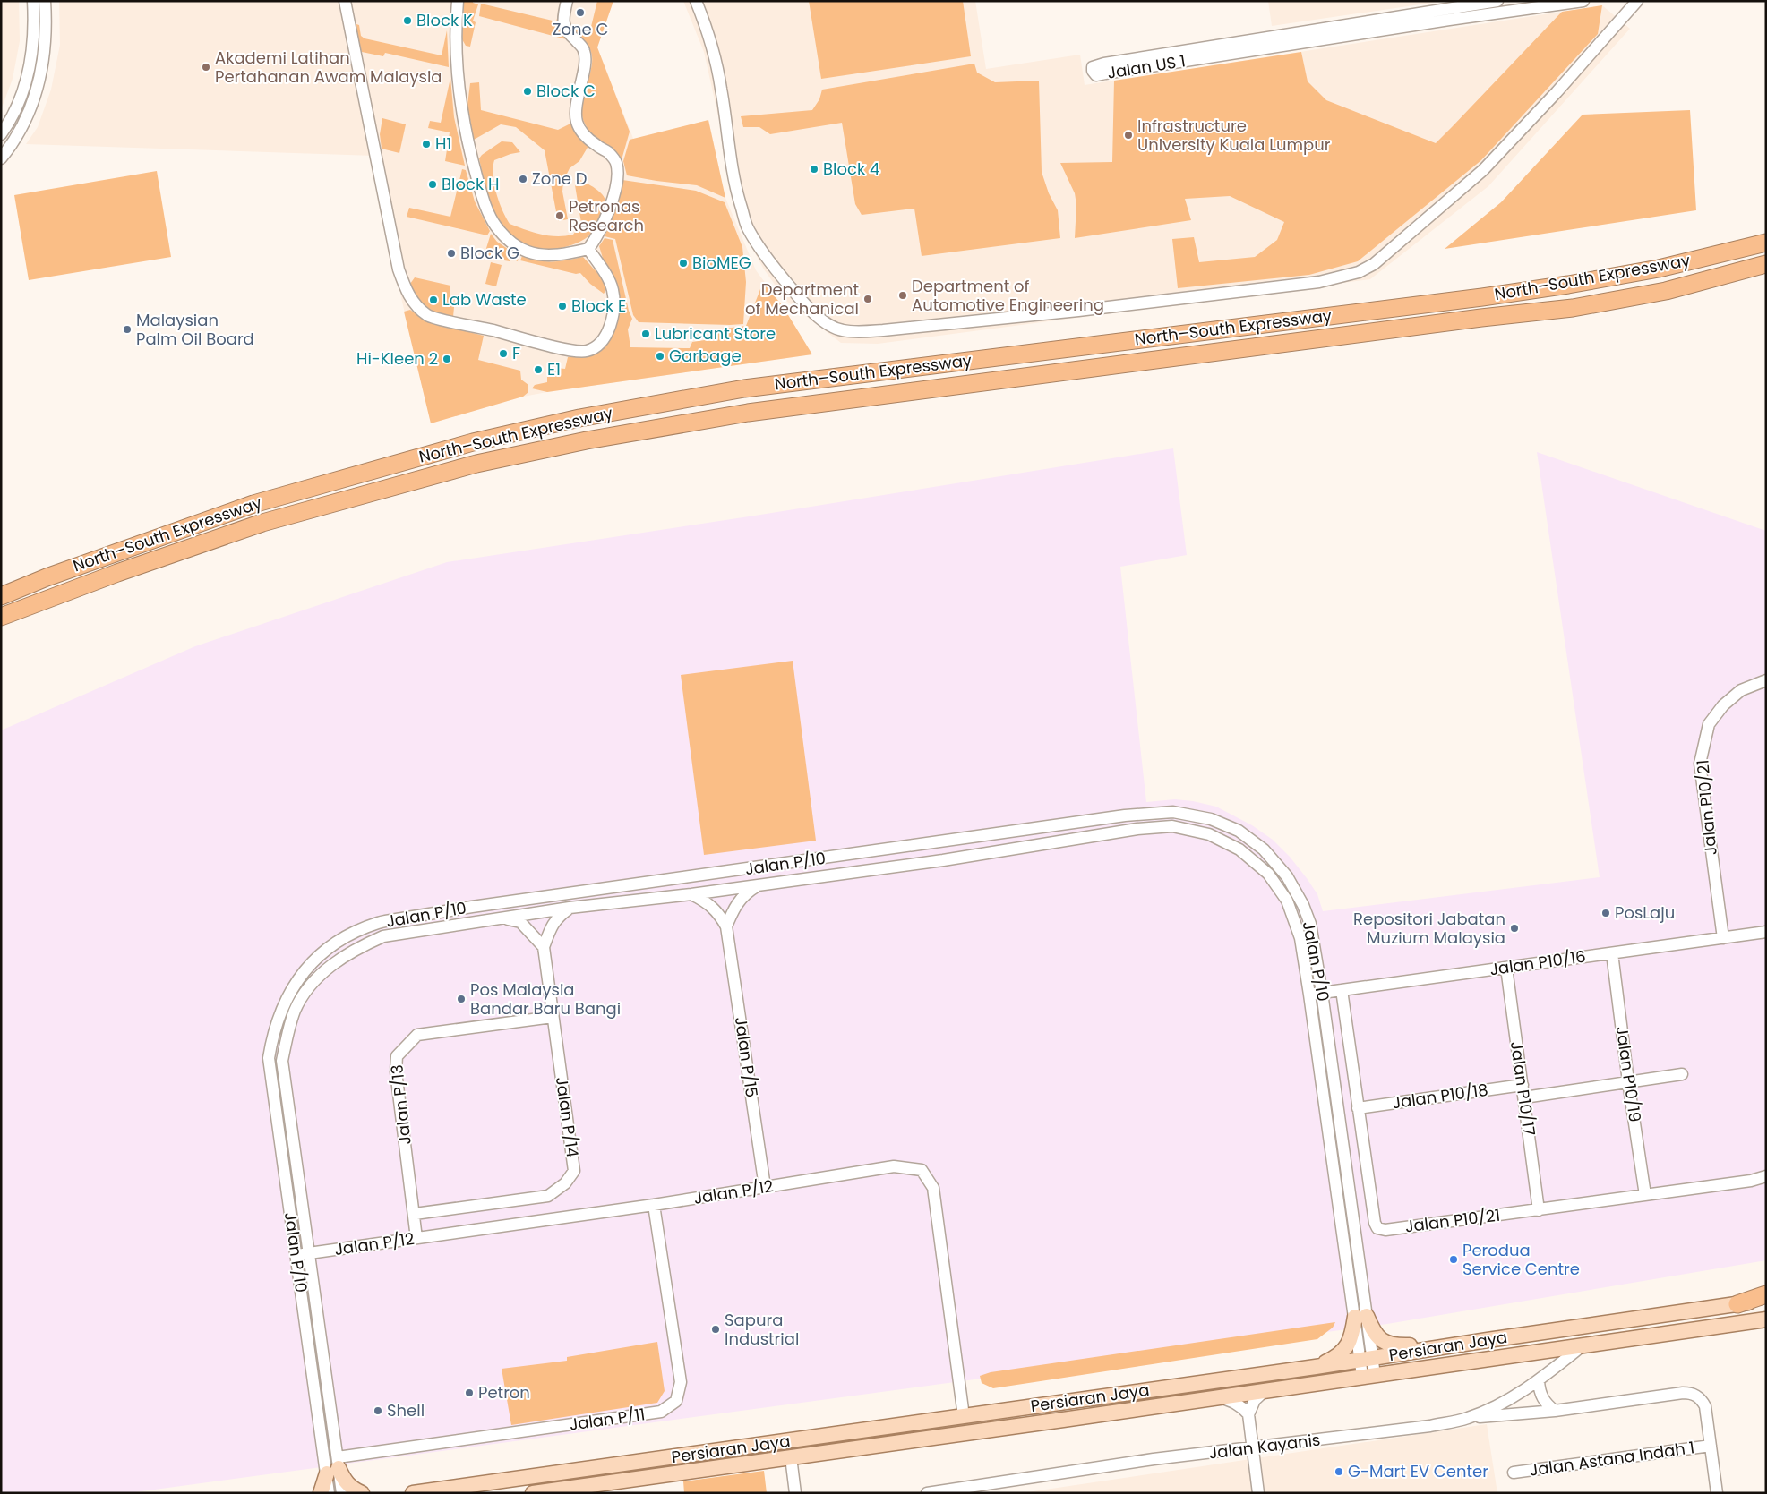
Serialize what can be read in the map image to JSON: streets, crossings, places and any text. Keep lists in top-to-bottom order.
{
  "streets": {
    "highway": ["North–South Expressway"],
    "main road": ["Persiaran Jaya"],
    "street": [
      "Jalan US 1",
      "Jalan P10/21",
      "Jalan P/10",
      "Jalan P10/16",
      "Jalan P/15",
      "Jalan P10/19",
      "Jalan P10/17",
      "Jalan P10/18",
      "Jalan P/13",
      "Jalan P/14",
      "Jalan P/12",
      "Jalan P/11",
      "Jalan Kayanis",
      "Jalan Astana Indah 1"
    ]
  },
  "crossings": [
    ["Jalan P10/21", "Jalan P10/16"],
    ["Jalan P10/21", "Jalan P10/19"],
    ["Jalan P10/21", "Jalan P10/17"],
    ["Jalan P10/21", "Jalan P10/18"],
    ["Jalan P/10", "Jalan P10/16"],
    ["Jalan P/10", "Jalan P/15"],
    ["Jalan P/10", "Jalan P/12"],
    ["Jalan P/10", "Persiaran Jaya"],
    ["Jalan P/10", "Jalan P/11"],
    ["Jalan P10/16", "Jalan P10/19"],
    ["Jalan P10/16", "Jalan P10/17"],
    ["Jalan P/15", "Jalan P/12"],
    ["Jalan P10/17", "Jalan P10/18"],
    ["Jalan P/13", "Jalan P/14"],
    ["Jalan P/13", "Jalan P/12"],
    ["Jalan P/12", "Persiaran Jaya"],
    ["Jalan P/12", "Jalan P/11"],
    ["Persiaran Jaya", "Jalan Kayanis"]
  ],
  "places": [
    "Zone C",
    "Block K",
    "Akademi Latihan Pertahanan Awam Malaysia",
    "Block C",
    "Infrastructure University Kuala Lumpur",
    "H1",
    "Block 4",
    "Zone D",
    "Block H",
    "Petronas Research",
    "Block G",
    "BioMEG",
    "Department of Automotive Engineering",
    "Department of Mechanical",
    "Lab Waste",
    "Block E",
    "Malaysian Palm Oil Board",
    "Lubricant Store",
    "F",
    "Garbage",
    "Hi-Kleen 2",
    "E1",
    "PosLaju",
    "Repositori Jabatan Muzium Malaysia",
    "Pos Malaysia Bandar Baru Bangi",
    "Perodua Service Centre",
    "Sapura Industrial",
    "Petron",
    "Shell",
    "G-Mart EV Center"
  ]
}
